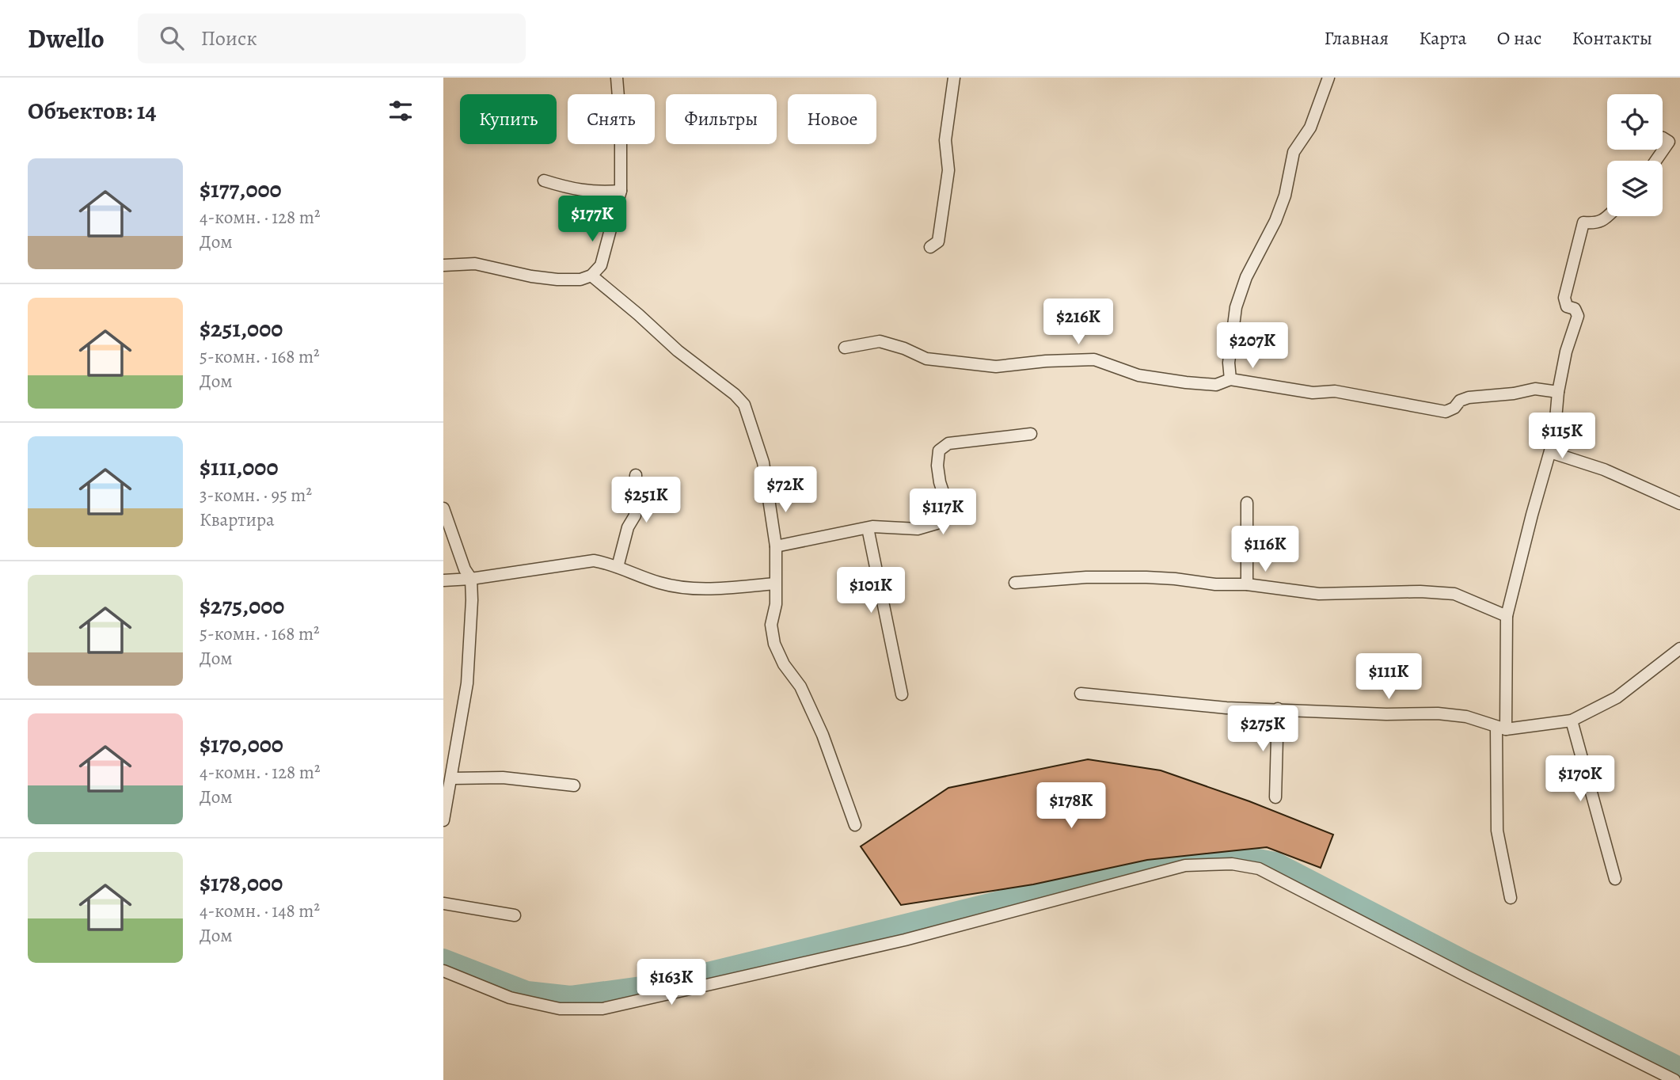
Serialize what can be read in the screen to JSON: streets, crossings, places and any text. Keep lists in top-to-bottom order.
{
  "page": {
    "header": "Dwello",
    "search": "Поиск",
    "nav": [
      "Главная",
      "Карта",
      "О нас",
      "Контакты"
    ],
    "heading": "Объектов: 14",
    "chip": [
      "Купить",
      "Снять",
      "Фильтры",
      "Новое"
    ],
    "list": [
      {
        "name": "$177,000",
        "note": "4-комн. · 128 m² · Дом"
      },
      {
        "name": "$251,000",
        "note": "5-комн. · 168 m² · Дом"
      },
      {
        "name": "$111,000",
        "note": "3-комн. · 95 m² · Квартира"
      },
      {
        "name": "$275,000",
        "note": "5-комн. · 168 m² · Дом"
      },
      {
        "name": "$170,000",
        "note": "4-комн. · 128 m² · Дом"
      },
      {
        "name": "$178,000",
        "note": "4-комн. · 148 m² · Дом"
      }
    ],
    "price": [
      "$177K",
      "$216K",
      "$207K",
      "$115K",
      "$72K",
      "$251K",
      "$117K",
      "$116K",
      "$101K",
      "$111K",
      "$275K",
      "$170K",
      "$178K",
      "$163K"
    ]
  }
}
